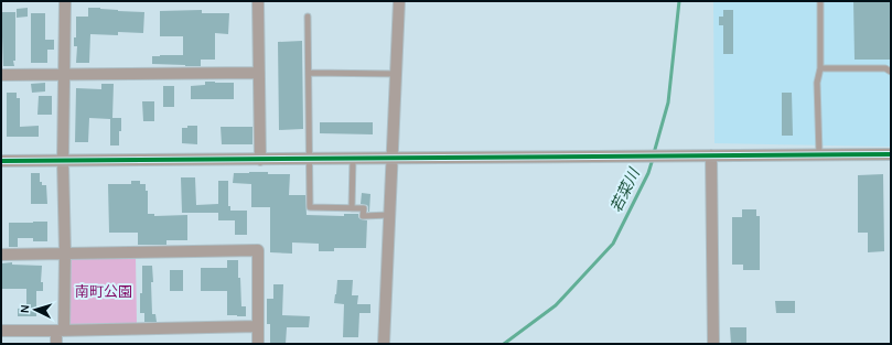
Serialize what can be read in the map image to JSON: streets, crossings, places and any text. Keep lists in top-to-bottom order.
{
  "water": ["若菜川"],
  "parks": ["南町公園"],
  "north": "left"
}
